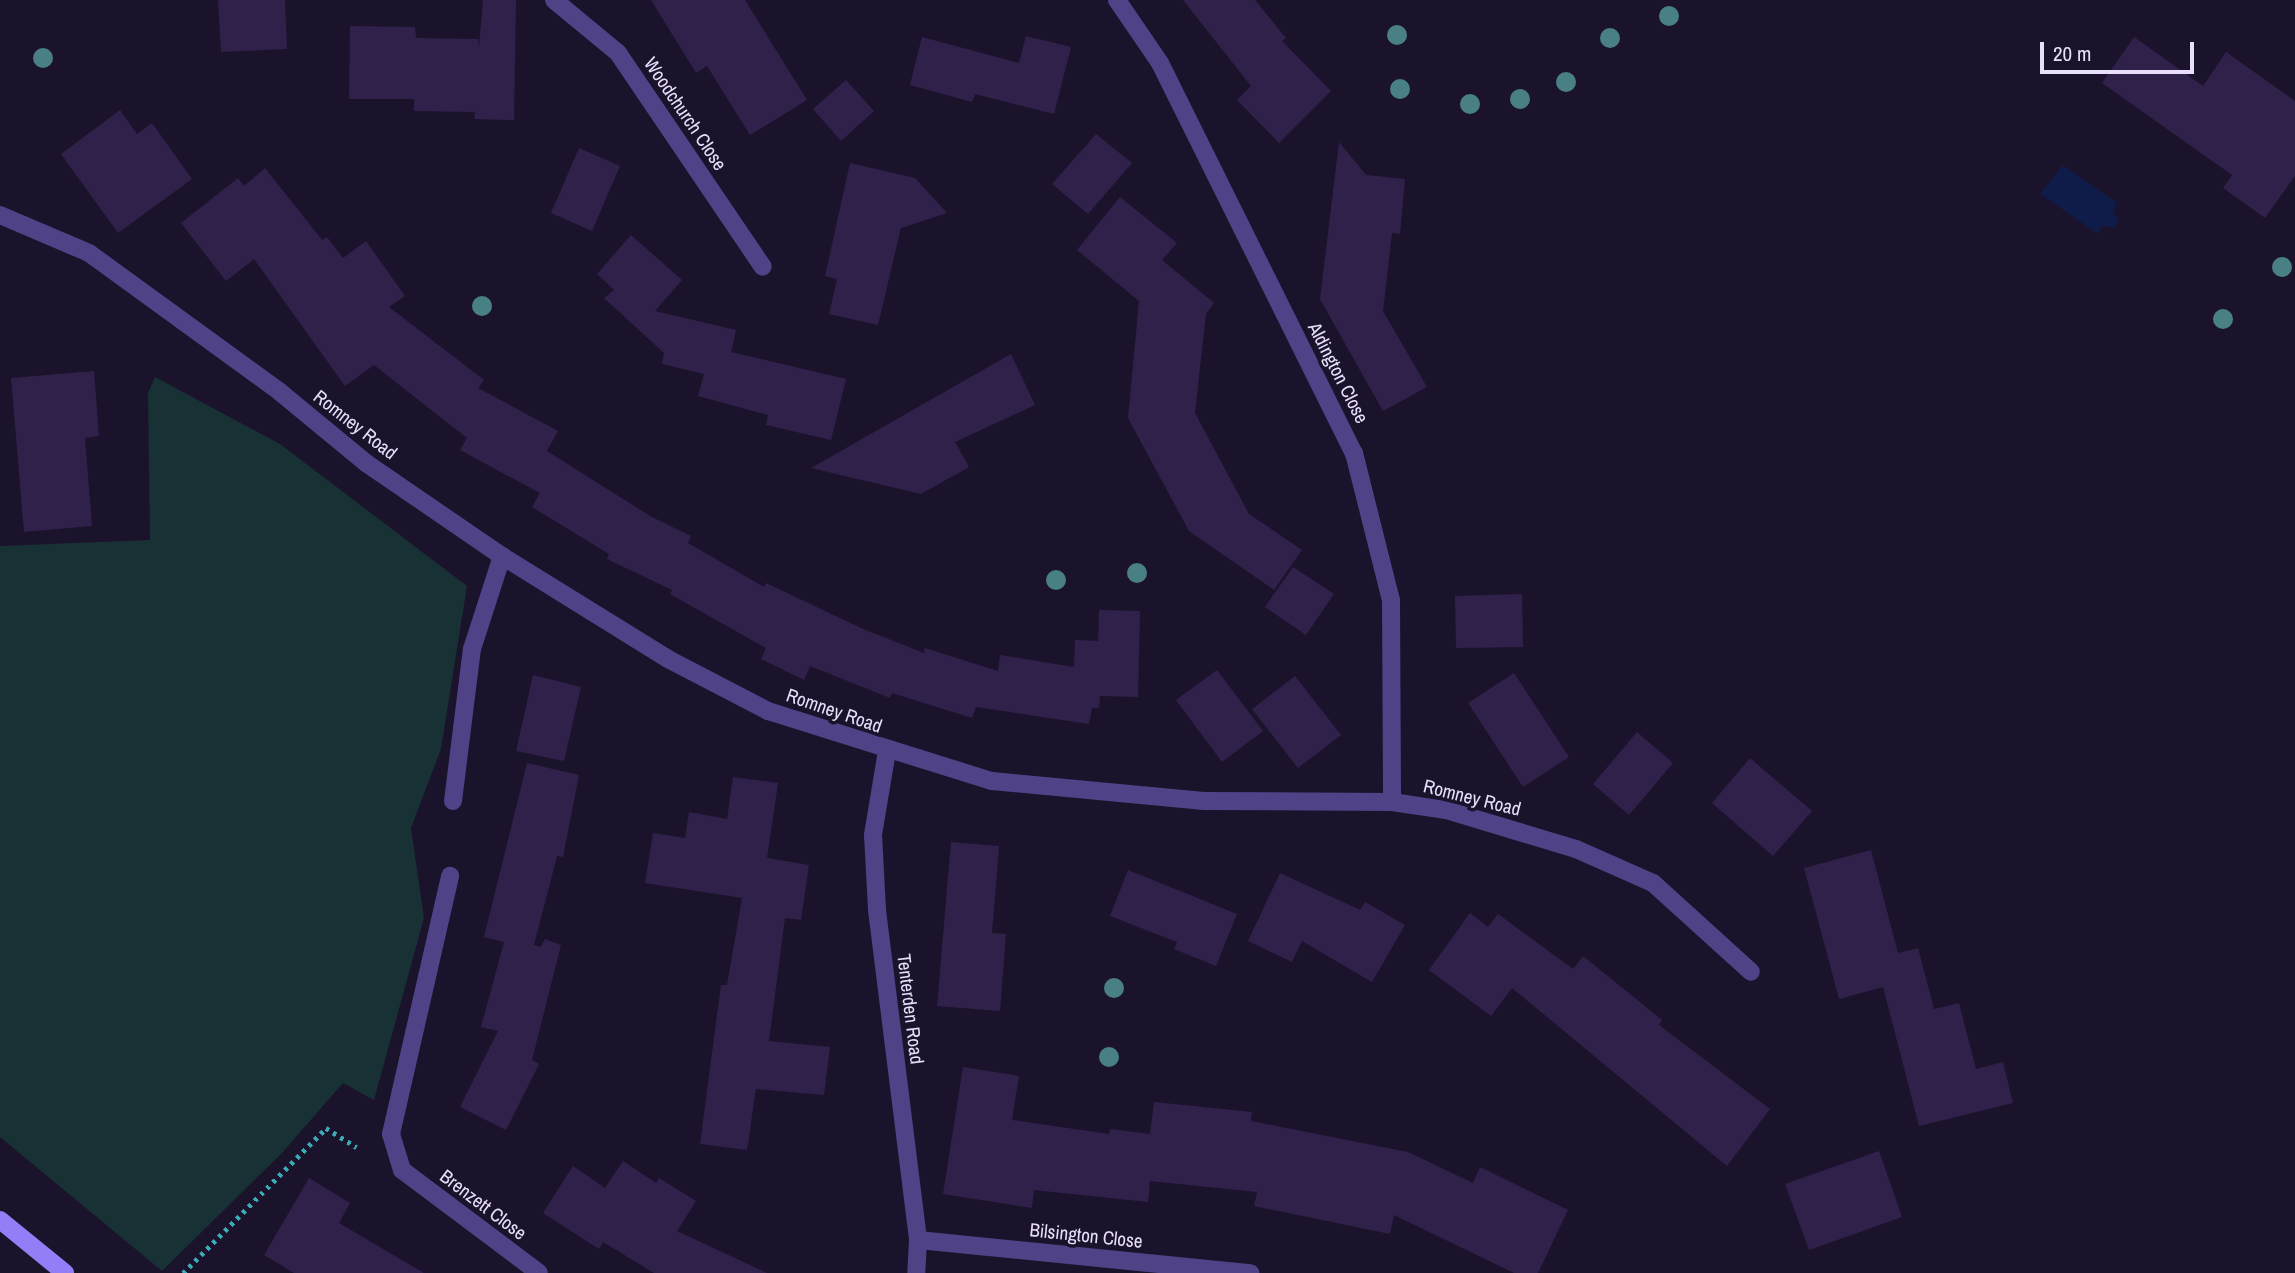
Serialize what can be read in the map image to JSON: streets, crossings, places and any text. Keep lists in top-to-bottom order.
{
  "streets": {
    "street": [
      "Woodchurch Close",
      "Aldington Close",
      "Romney Road",
      "Tenterden Road",
      "Brenzett Close",
      "Bilsington Close"
    ]
  },
  "crossings": [
    ["Aldington Close", "Romney Road"],
    ["Romney Road", "Tenterden Road"],
    ["Tenterden Road", "Bilsington Close"]
  ],
  "scale_bar": "20 m"
}
